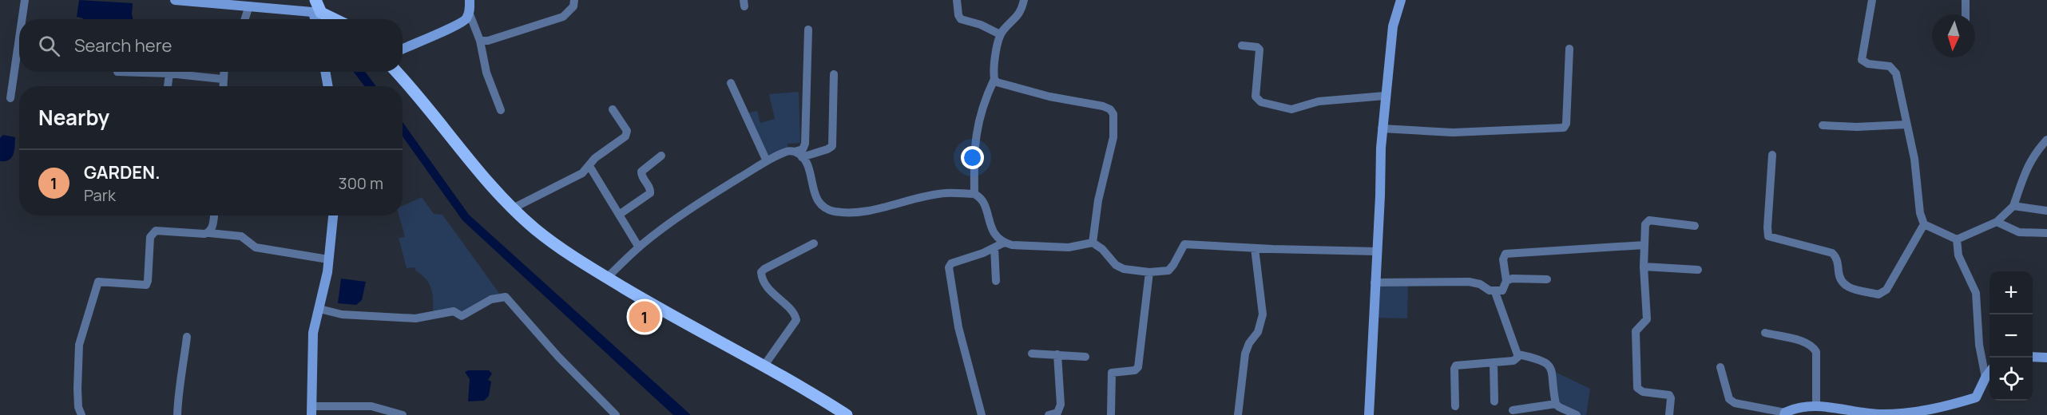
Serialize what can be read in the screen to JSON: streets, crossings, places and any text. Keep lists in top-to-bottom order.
{
  "north": "bottom",
  "page": {
    "search": "Search here",
    "heading": "Nearby",
    "list": [
      {
        "mark": "1",
        "name": "GARDEN.",
        "note": "Park",
        "value": "300 m"
      }
    ],
    "map_buttons": ["+", "−"],
    "pins": "1"
  }
}
